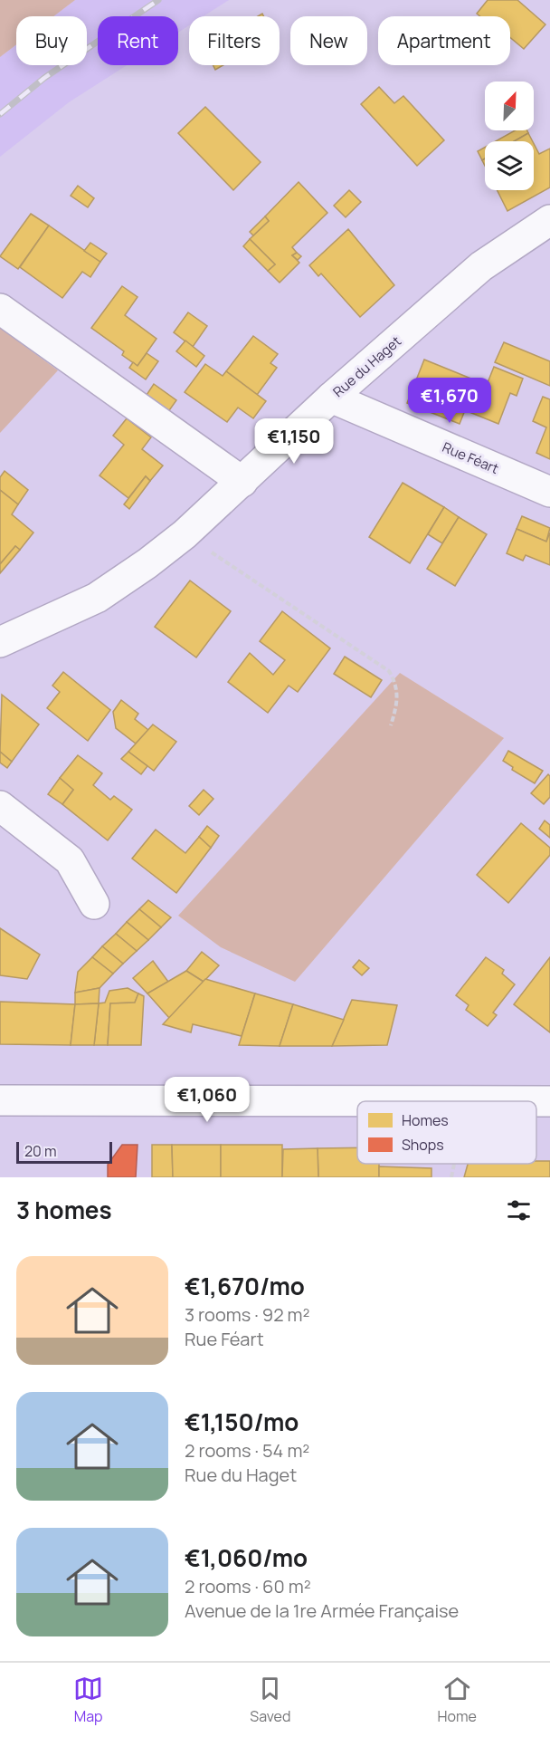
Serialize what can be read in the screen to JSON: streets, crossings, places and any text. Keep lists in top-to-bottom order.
{
  "streets": {
    "street": ["Rue du Haget", "Rue Féart"]
  },
  "crossings": [
    ["Rue du Haget", "Rue Féart"]
  ],
  "legend": ["Homes", "Shops"],
  "scale_bar": "20 m",
  "north": "top right",
  "page": {
    "chip": [
      "Buy",
      "Rent",
      "Filters",
      "New",
      "Apartment"
    ],
    "price": ["€1,670", "€1,150", "€1,060"],
    "scale": "20 m",
    "heading": "3 homes",
    "list": [
      {
        "name": "€1,670/mo",
        "note": "3 rooms · 92 m² · Rue Féart"
      },
      {
        "name": "€1,150/mo",
        "note": "2 rooms · 54 m² · Rue du Haget"
      },
      {
        "name": "€1,060/mo",
        "note": "2 rooms · 60 m² · Avenue de la 1re Armée Française"
      }
    ],
    "tabs": ["Map", "Saved", "Home"]
  }
}
